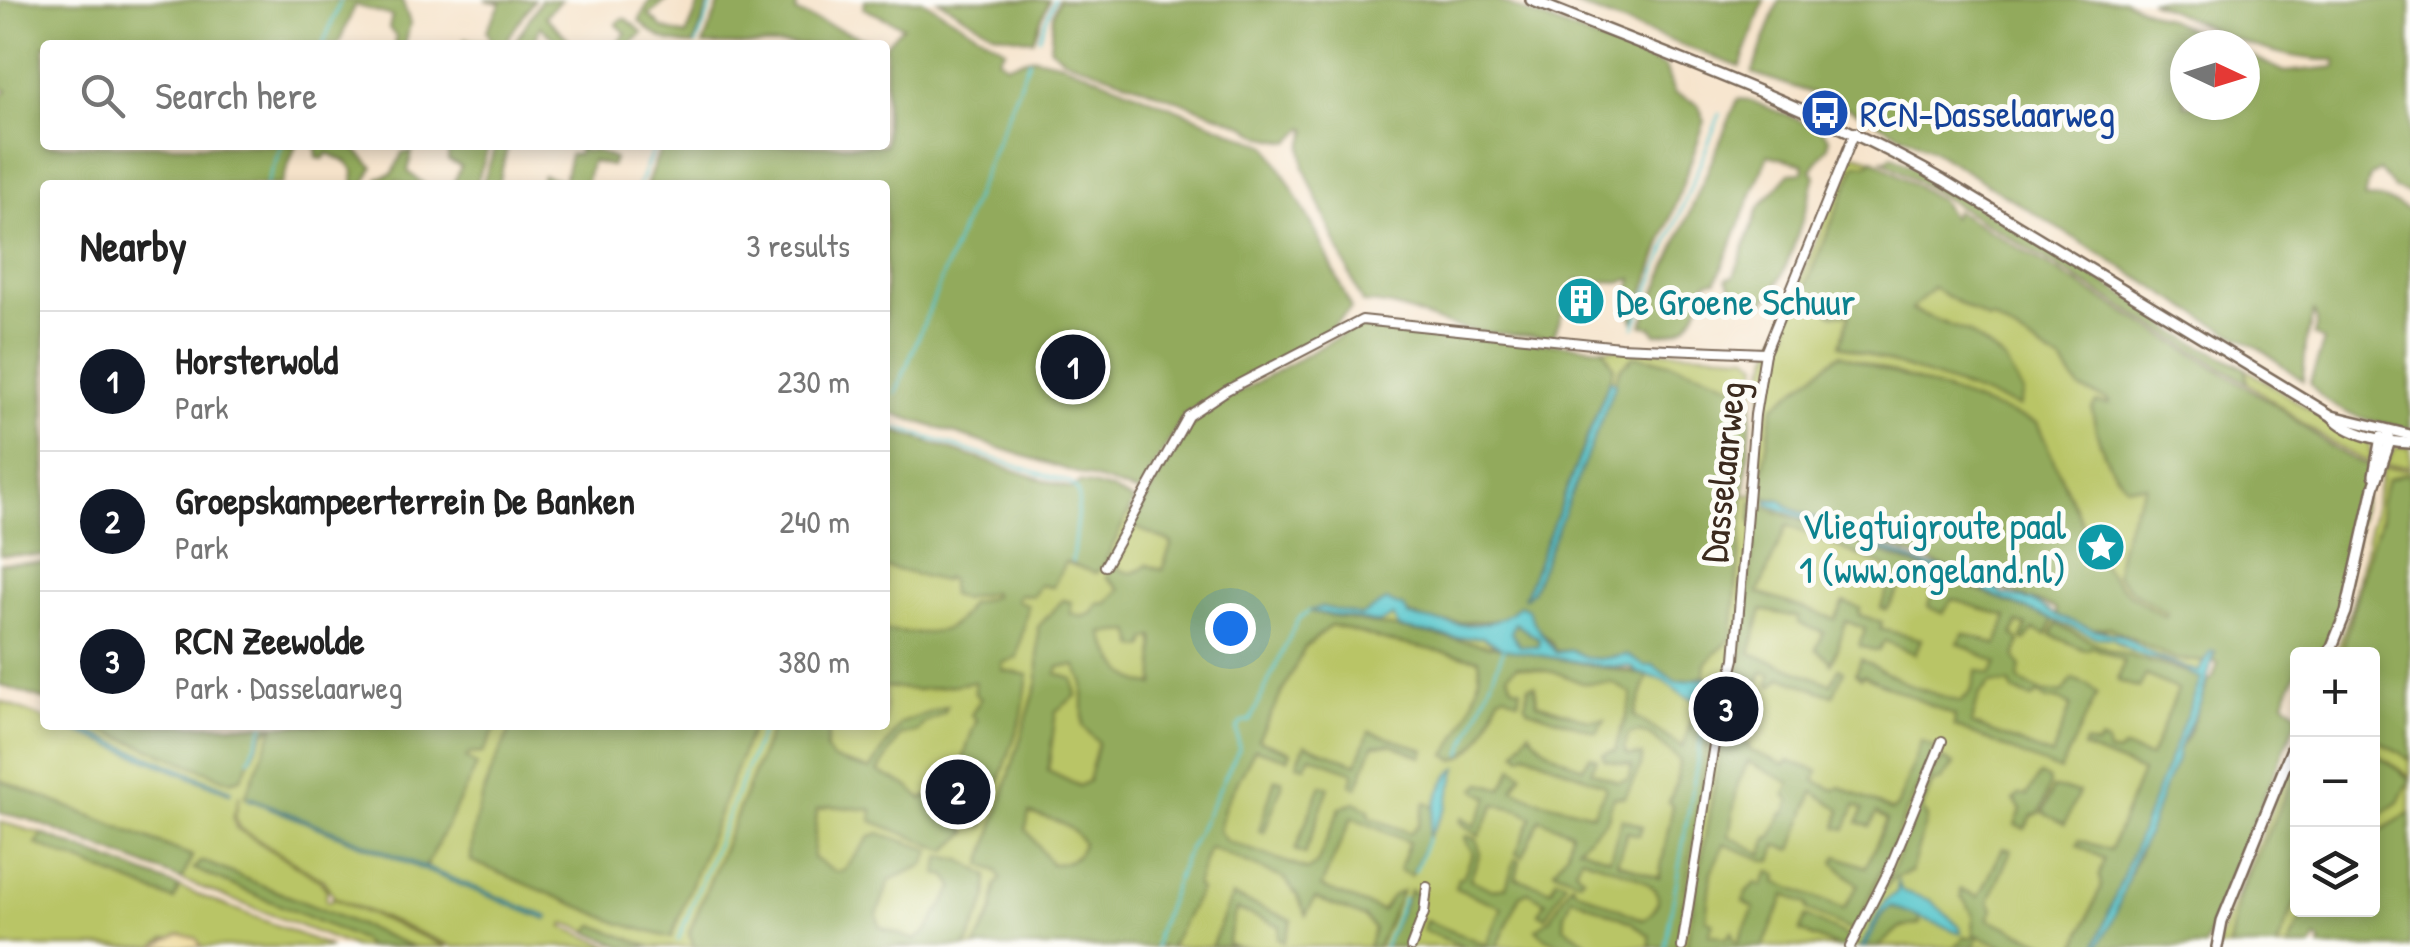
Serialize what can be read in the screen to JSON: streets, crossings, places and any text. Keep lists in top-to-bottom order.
{
  "streets": {
    "street": ["Dasselaarweg"]
  },
  "places": {
    "bus stop": ["RCN-Dasselaarweg"],
    "building": ["De Groene Schuur"],
    "place": ["Vliegtuigroute paal 1 (www.ongeland.nl)"]
  },
  "north": "right",
  "page": {
    "search": "Search here",
    "heading": ["Nearby", "3 results"],
    "list": [
      {
        "mark": "1",
        "name": "Horsterwold",
        "note": "Park",
        "value": "230 m"
      },
      {
        "mark": "2",
        "name": "Groepskampeerterrein De Banken",
        "note": "Park",
        "value": "240 m"
      },
      {
        "mark": "3",
        "name": "RCN Zeewolde",
        "note": "Park · Dasselaarweg",
        "value": "380 m"
      }
    ],
    "pins": ["1", "3", "2"],
    "map_buttons": ["+", "−"]
  }
}
